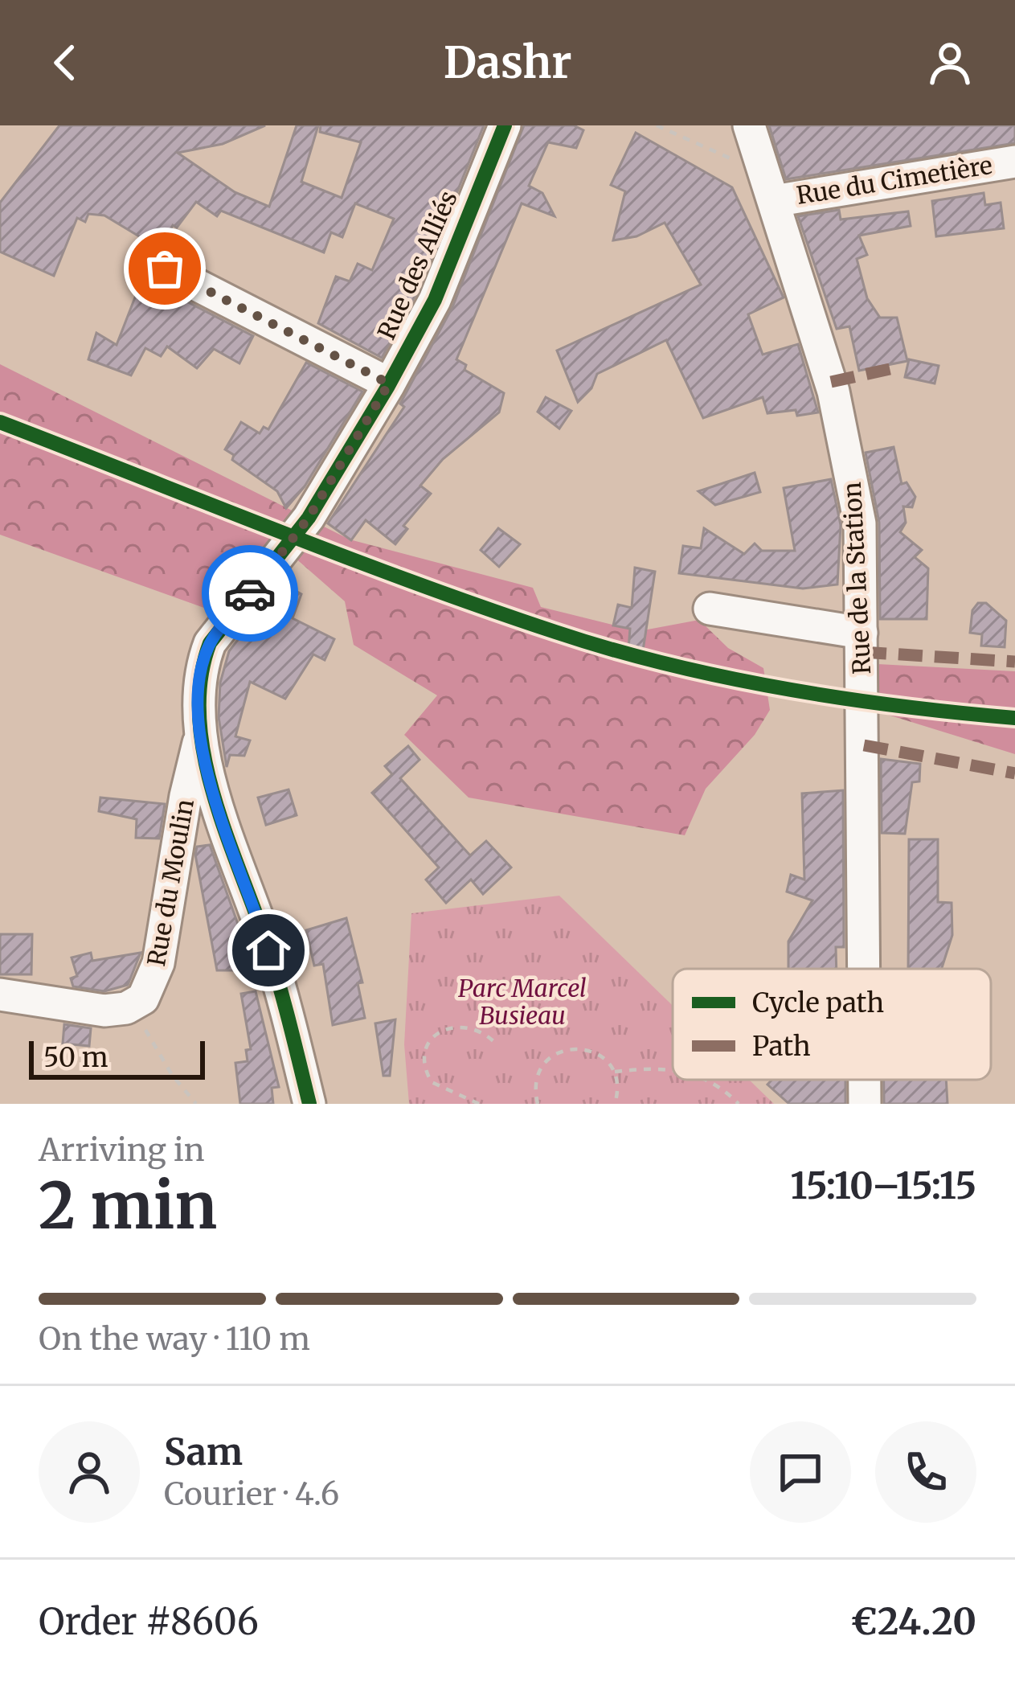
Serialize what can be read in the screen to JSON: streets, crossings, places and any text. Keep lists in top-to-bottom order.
{
  "streets": {
    "street": [
      "Rue du Cimetière",
      "Rue des Alliés",
      "Rue de la Station",
      "Rue du Moulin"
    ]
  },
  "crossings": [
    ["Rue du Cimetière", "Rue de la Station"],
    ["Rue des Alliés", "Rue du Moulin"]
  ],
  "parks": ["Parc Marcel Busieau"],
  "legend": ["Cycle path", "Path"],
  "scale_bar": "50 m",
  "page": {
    "header": "Dashr",
    "scale": "50 m",
    "heading": ["2 min", "Arriving in", "15:10–15:15"],
    "panel": [
      "Sam",
      "Courier · 4.6",
      "Order #8606",
      "€24.20"
    ],
    "bar": "On the way · 110 m"
  }
}
